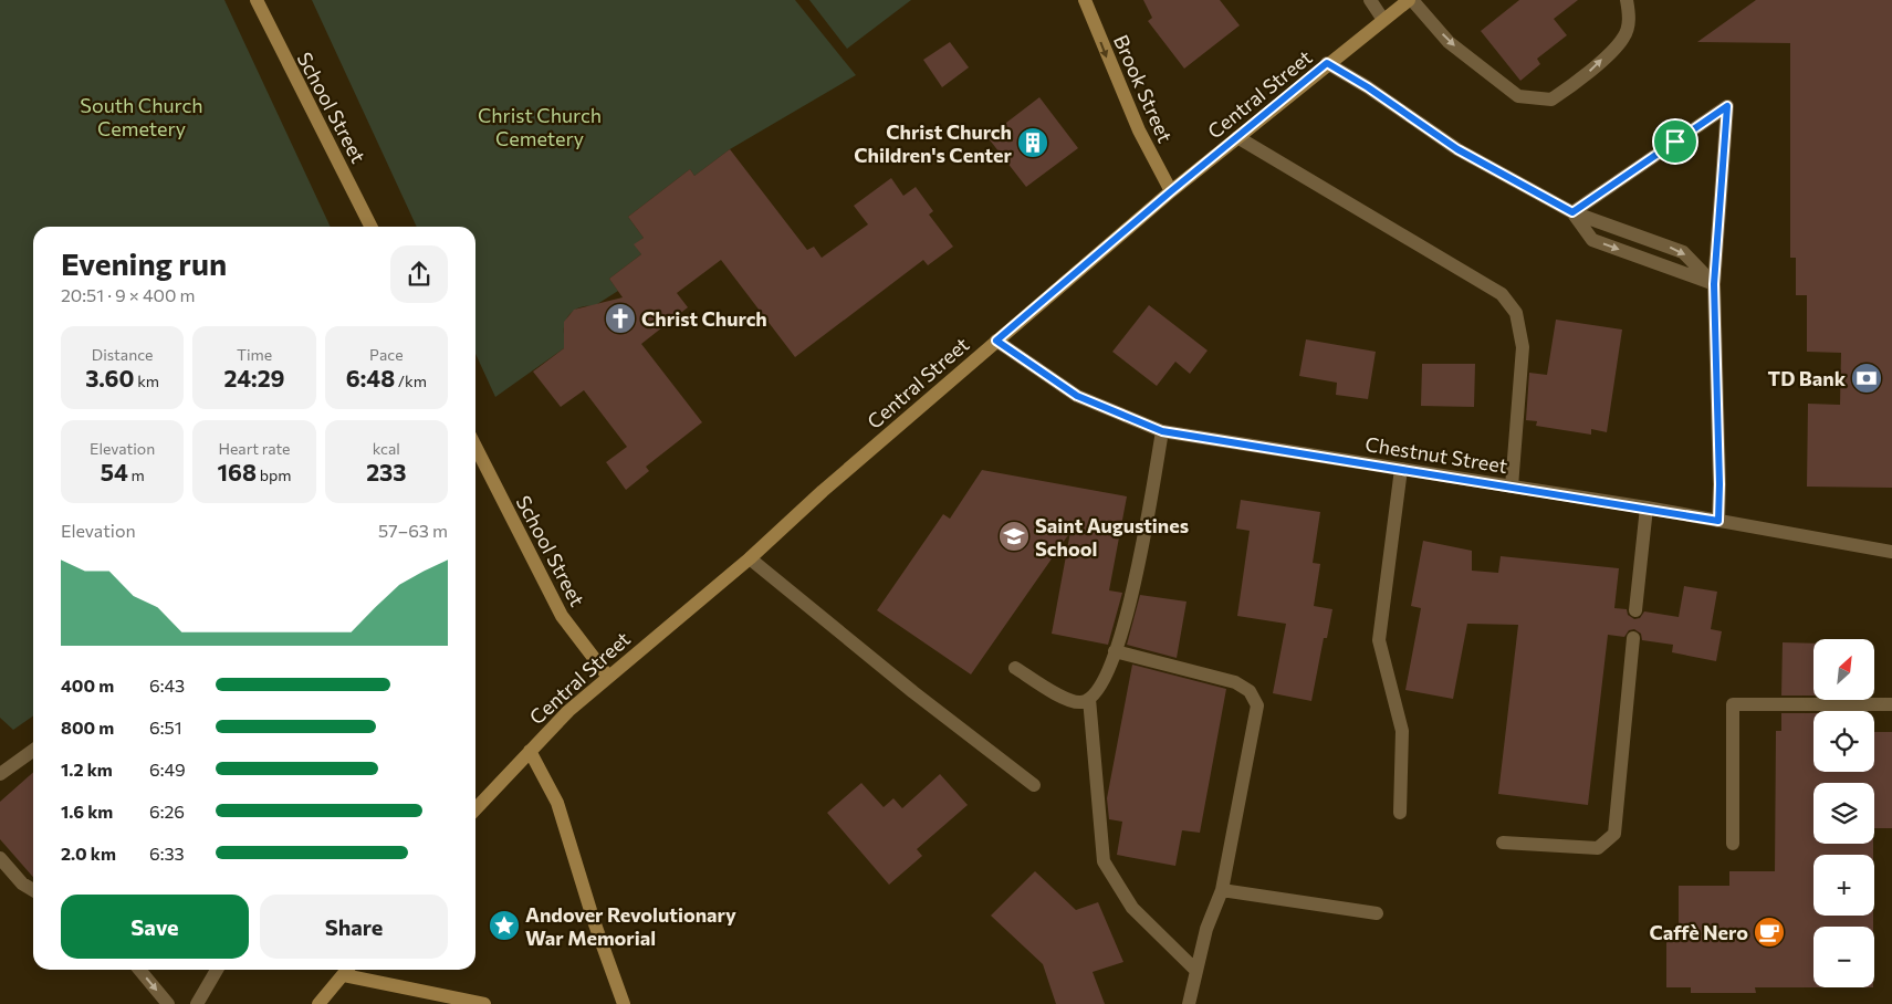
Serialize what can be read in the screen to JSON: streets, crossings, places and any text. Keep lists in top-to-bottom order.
{
  "streets": {
    "main road": ["Brook Street", "Central Street", "School Street"],
    "street": ["Chestnut Street"]
  },
  "crossings": [
    ["Brook Street", "Central Street"],
    ["Central Street", "School Street"],
    ["Central Street", "Chestnut Street"]
  ],
  "one_way": ["Brook Street"],
  "parks": ["South Church Cemetery", "Christ Church Cemetery"],
  "places": {
    "building": ["Christ Church Children's Center"],
    "church": ["Christ Church"],
    "bank": ["TD Bank"],
    "school or university": ["Saint Augustines School"],
    "place": ["Andover Revolutionary War Memorial"],
    "cafe": ["Caffè Nero"]
  },
  "north": "top right",
  "page": {
    "heading": ["Evening run", "20:51 · 9 × 400 m"],
    "stats": [
      ["Distance", "3.60 km"],
      ["Time", "24:29"],
      ["Pace", "6:48 /km"],
      ["Elevation", "54 m"],
      ["Heart rate", "168 bpm"],
      ["kcal", "233"]
    ],
    "chart": ["Elevation", "57–63 m"],
    "map_buttons": ["+", "−"],
    "list": [
      {
        "name": "400 m",
        "note": "6:43"
      },
      {
        "name": "800 m",
        "note": "6:51"
      },
      {
        "name": "1.2 km",
        "note": "6:49"
      },
      {
        "name": "1.6 km",
        "note": "6:26"
      },
      {
        "name": "2.0 km",
        "note": "6:33"
      }
    ],
    "buttons": ["Save", "Share"]
  }
}
